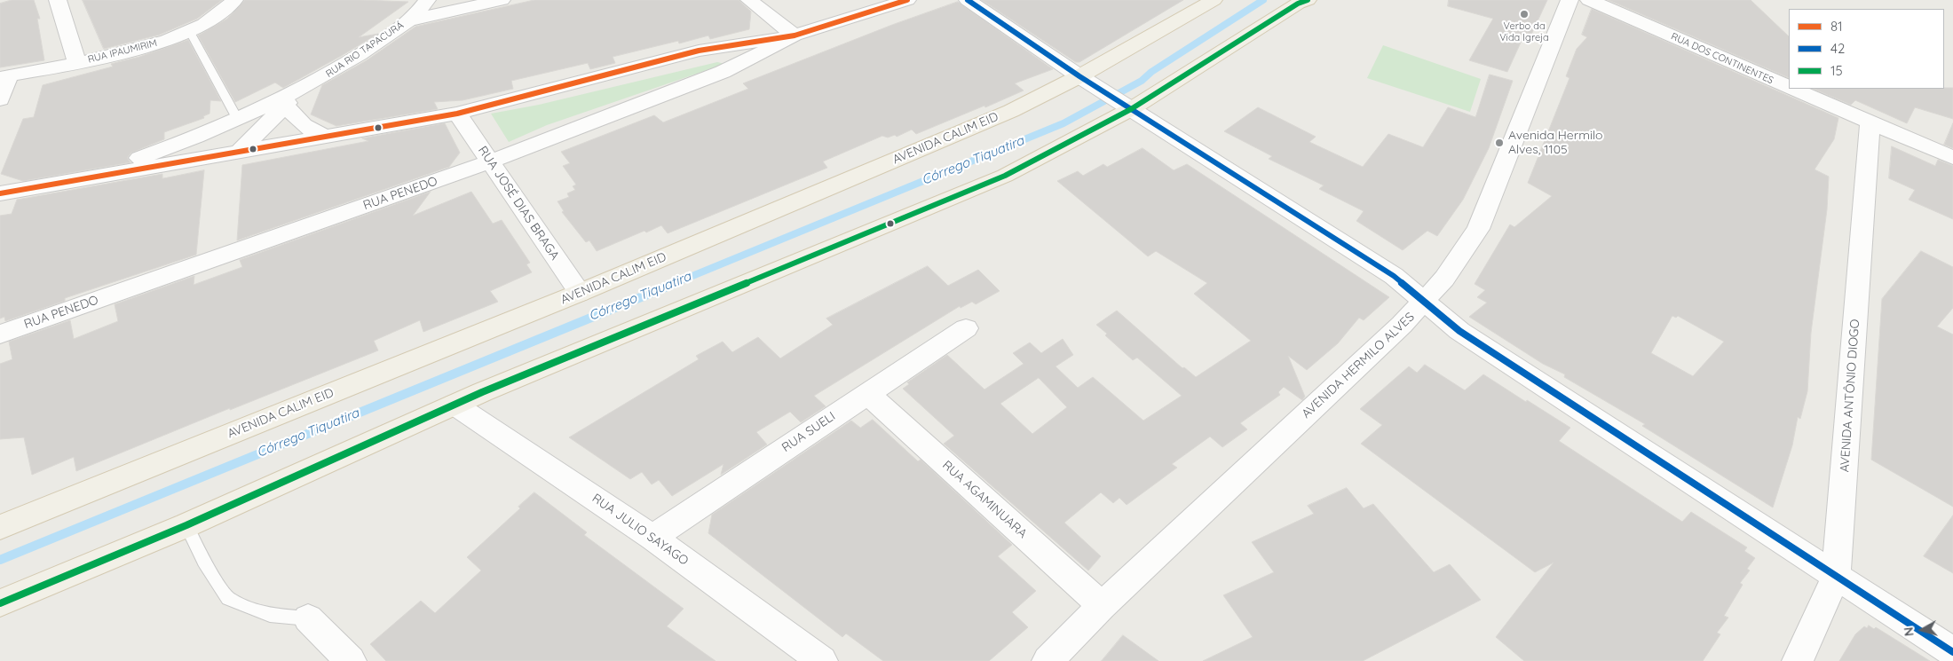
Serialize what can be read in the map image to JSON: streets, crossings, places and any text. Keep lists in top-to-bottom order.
{
  "streets": {
    "main road": ["AVENIDA CALIM EID"],
    "street": [
      "RUA RIO TAPACURÁ",
      "RUA IPAUMIRIM",
      "RUA DOS CONTINENTES",
      "RUA PENEDO",
      "RUA JOSÉ DIAS BRAGA",
      "AVENIDA HERMILO ALVES",
      "AVENIDA ANTÔNIO DIOGO",
      "RUA SUELI",
      "RUA AGAMINUARA",
      "RUA JULIO SAYAGO"
    ]
  },
  "crossings": [
    ["RUA DOS CONTINENTES", "AVENIDA ANTÔNIO DIOGO"],
    ["AVENIDA CALIM EID", "RUA JOSÉ DIAS BRAGA"],
    ["RUA PENEDO", "RUA JOSÉ DIAS BRAGA"],
    ["AVENIDA HERMILO ALVES", "RUA AGAMINUARA"],
    ["RUA SUELI", "RUA AGAMINUARA"],
    ["RUA SUELI", "RUA JULIO SAYAGO"]
  ],
  "water": ["Córrego Tiquatira"],
  "places": ["Verbo da Vida Igreja", "Avenida Hermilo Alves, 1105"],
  "lines": ["transit line 81", "transit line 42", "transit line 15"],
  "legend": ["81", "42", "15"],
  "north": "left"
}
